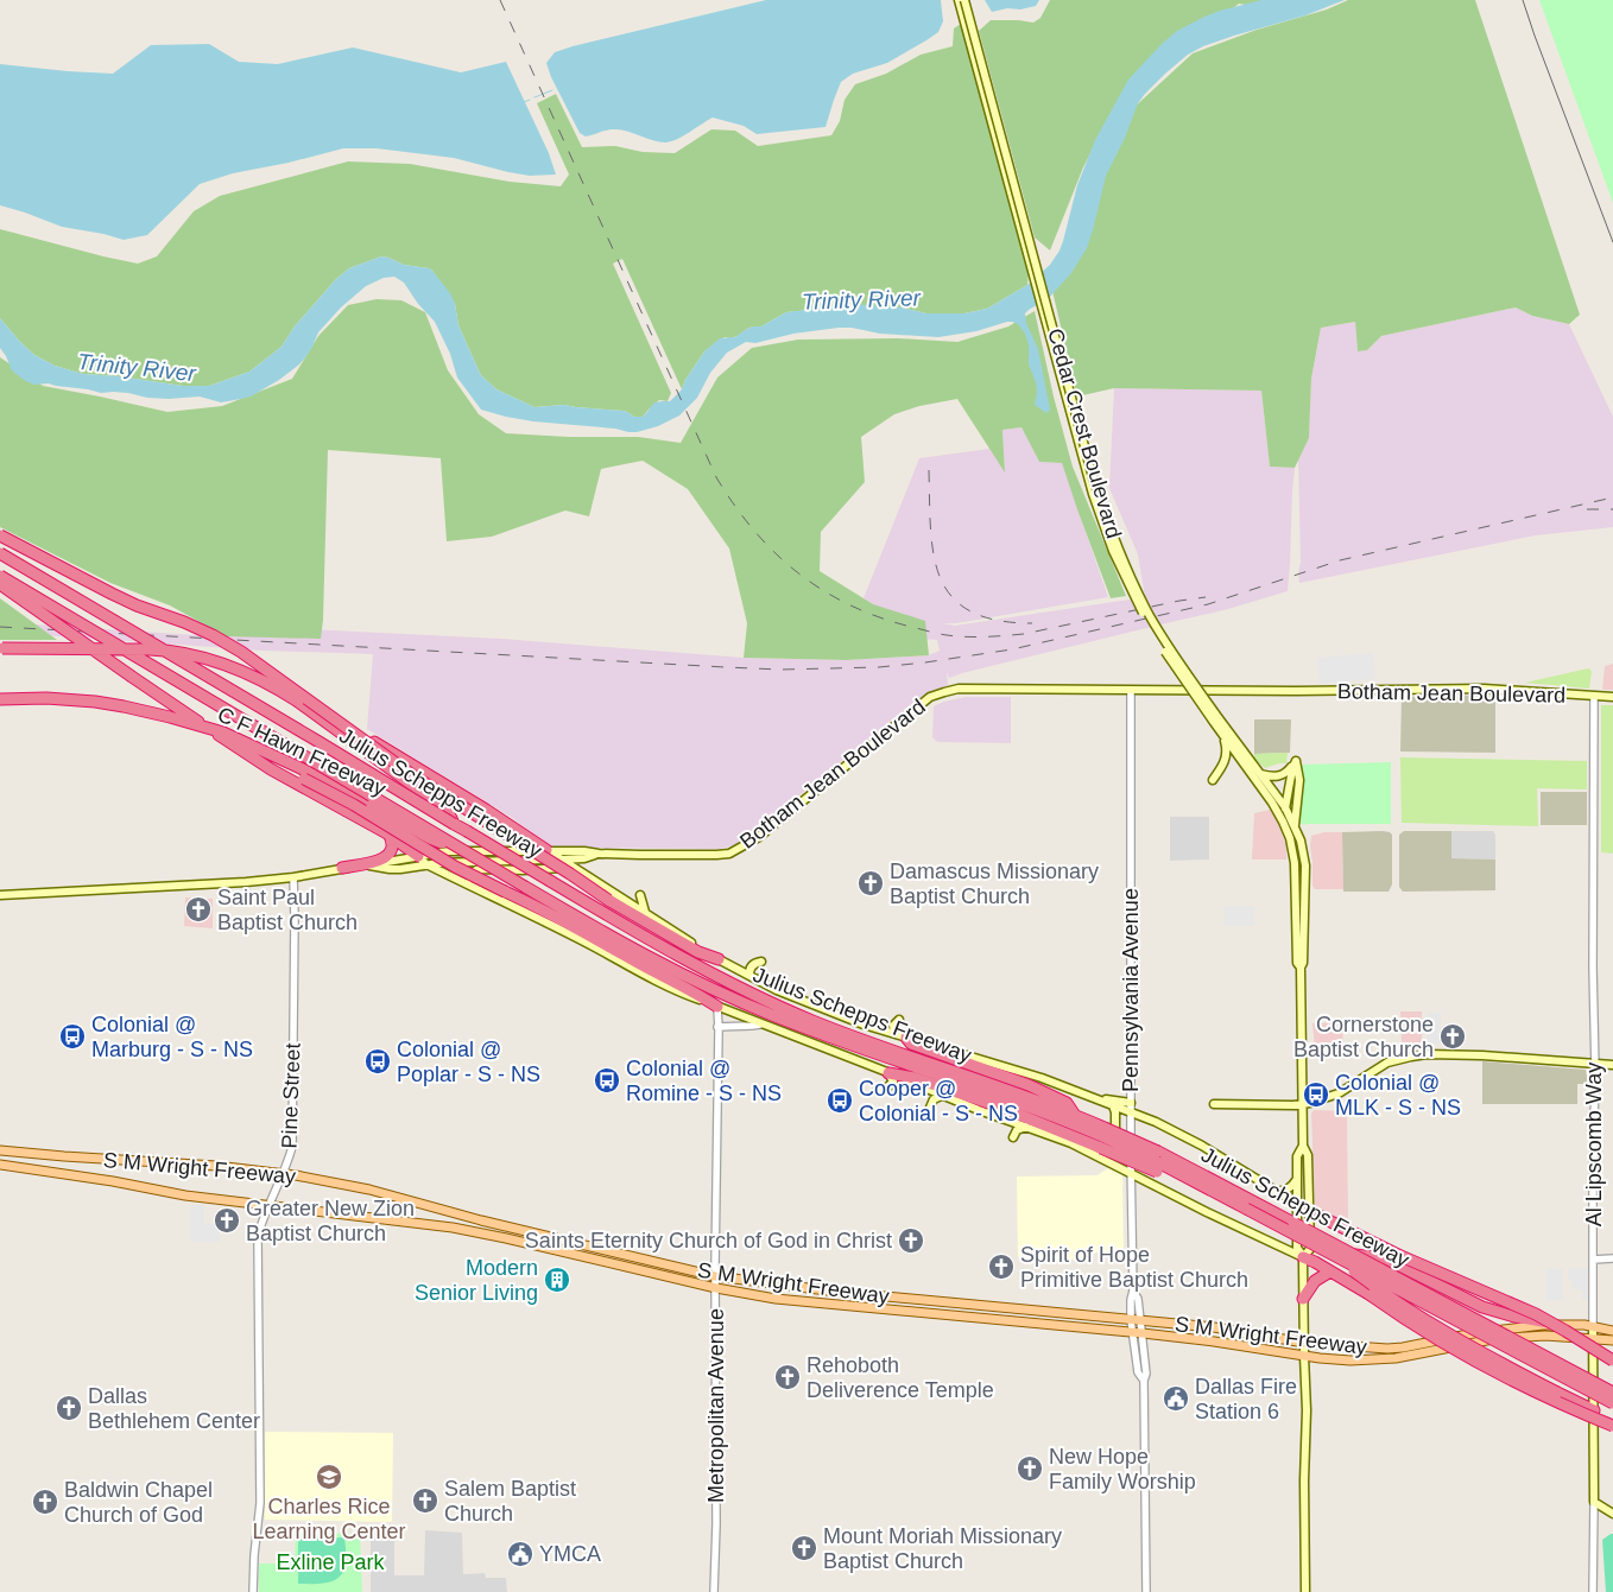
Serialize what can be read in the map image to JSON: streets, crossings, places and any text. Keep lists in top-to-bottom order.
{
  "streets": {
    "highway": ["C F Hawn Freeway", "Julius Schepps Freeway"],
    "main road": [
      "Cedar Crest Boulevard",
      "Botham Jean Boulevard",
      "Al Lipscomb Way",
      "S M Wright Freeway"
    ],
    "street": ["Pennsylvania Avenue", "Pine Street", "Metropolitan Avenue"]
  },
  "crossings": [
    ["Botham Jean Boulevard", "Julius Schepps Freeway"],
    ["Botham Jean Boulevard", "Pennsylvania Avenue"],
    ["Botham Jean Boulevard", "Al Lipscomb Way"],
    ["C F Hawn Freeway", "Julius Schepps Freeway"],
    ["Julius Schepps Freeway", "Pennsylvania Avenue"],
    ["Julius Schepps Freeway", "Metropolitan Avenue"],
    ["Pennsylvania Avenue", "S M Wright Freeway"],
    ["Pine Street", "S M Wright Freeway"],
    ["Al Lipscomb Way", "S M Wright Freeway"],
    ["S M Wright Freeway", "Metropolitan Avenue"]
  ],
  "water": ["Trinity River"],
  "parks": ["Exline Park"],
  "places": {
    "church": [
      "Damascus Missionary Baptist Church",
      "Saint Paul Baptist Church",
      "Cornerstone Baptist Church",
      "Greater New Zion Baptist Church",
      "Saints Eternity Church of God in Christ",
      "Spirit of Hope Primitive Baptist Church",
      "Rehoboth Deliverence Temple",
      "Dallas Bethlehem Center",
      "New Hope Family Worship",
      "Salem Baptist Church",
      "Baldwin Chapel Church of God",
      "Mount Moriah Missionary Baptist Church"
    ],
    "bus stop": [
      "Colonial @ Marburg - S - NS",
      "Colonial @ Poplar - S - NS",
      "Colonial @ Romine - S - NS",
      "Colonial @ MLK - S - NS",
      "Cooper @ Colonial - S - NS"
    ],
    "building": ["Modern Senior Living"],
    "public building": ["Dallas Fire Station 6", "YMCA"],
    "school or university": ["Charles Rice Learning Center"]
  }
}
